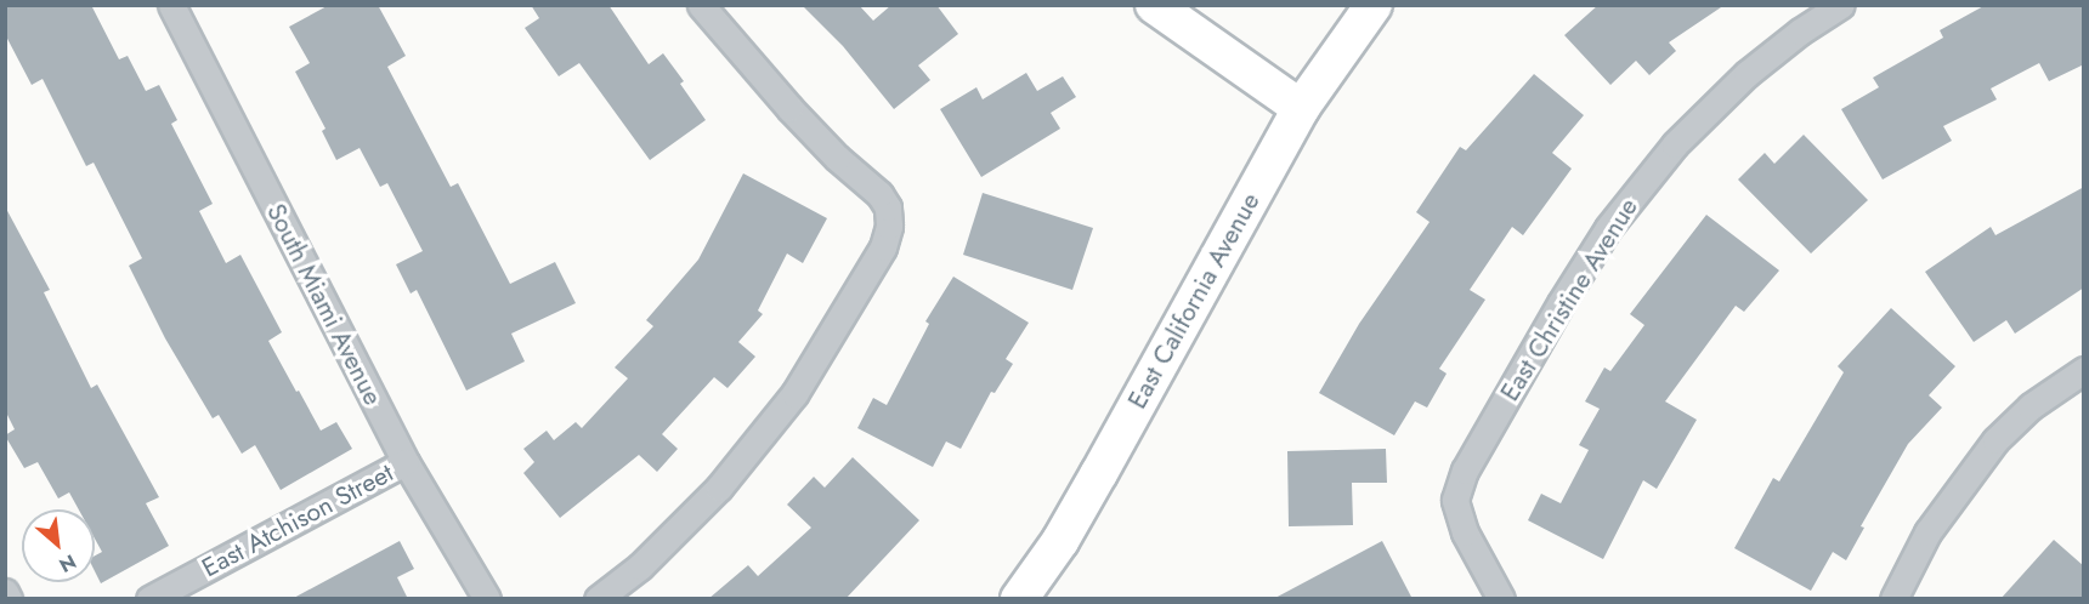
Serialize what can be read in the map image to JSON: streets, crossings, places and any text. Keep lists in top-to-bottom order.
{
  "streets": {
    "street": [
      "East Christine Avenue",
      "East California Avenue",
      "South Miami Avenue",
      "East Atchison Street"
    ]
  },
  "crossings": [
    ["South Miami Avenue", "East Atchison Street"]
  ],
  "north": "bottom right"
}
